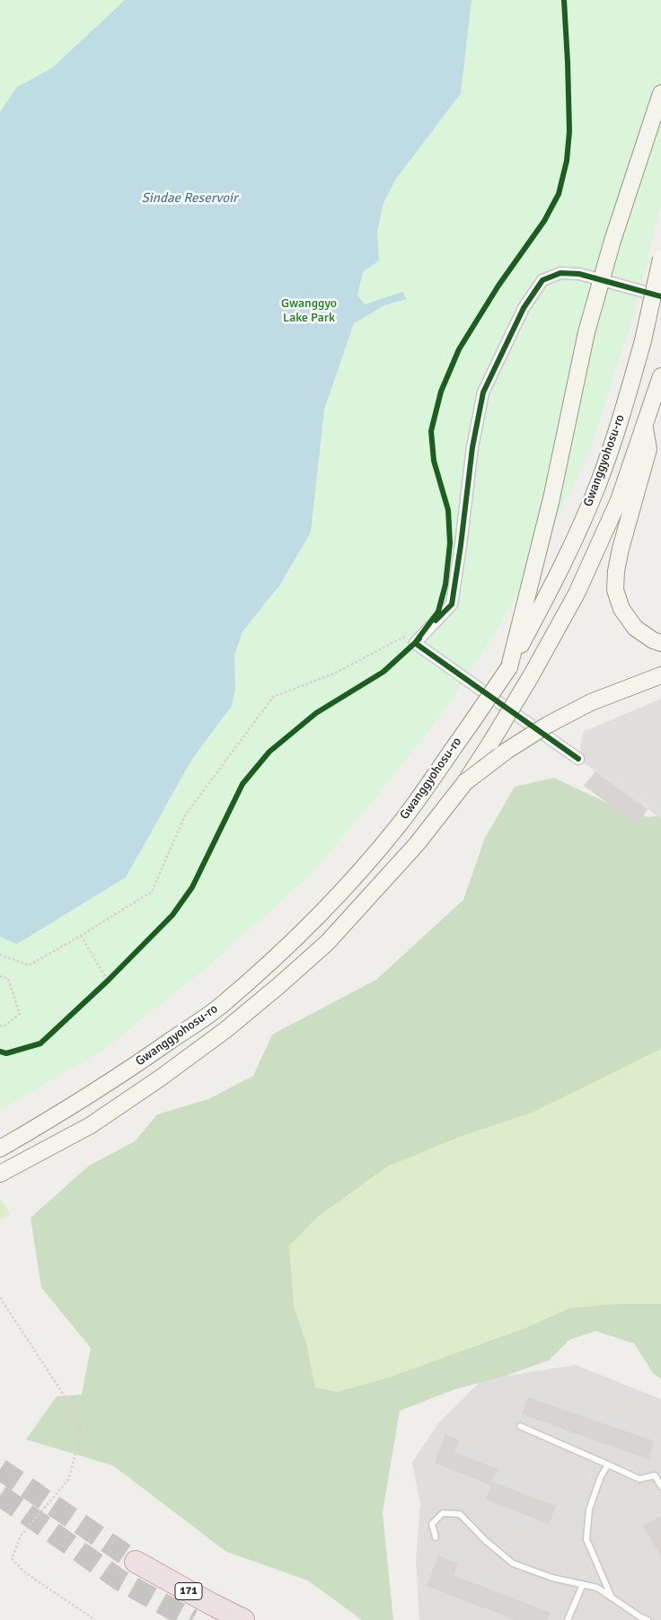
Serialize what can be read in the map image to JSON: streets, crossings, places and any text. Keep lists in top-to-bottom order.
{
  "streets": {
    "highway": ["171"],
    "main road": ["Gwanggyohosu-ro"]
  },
  "water": ["Sindae Reservoir"],
  "parks": ["Gwanggyo Lake Park"]
}
